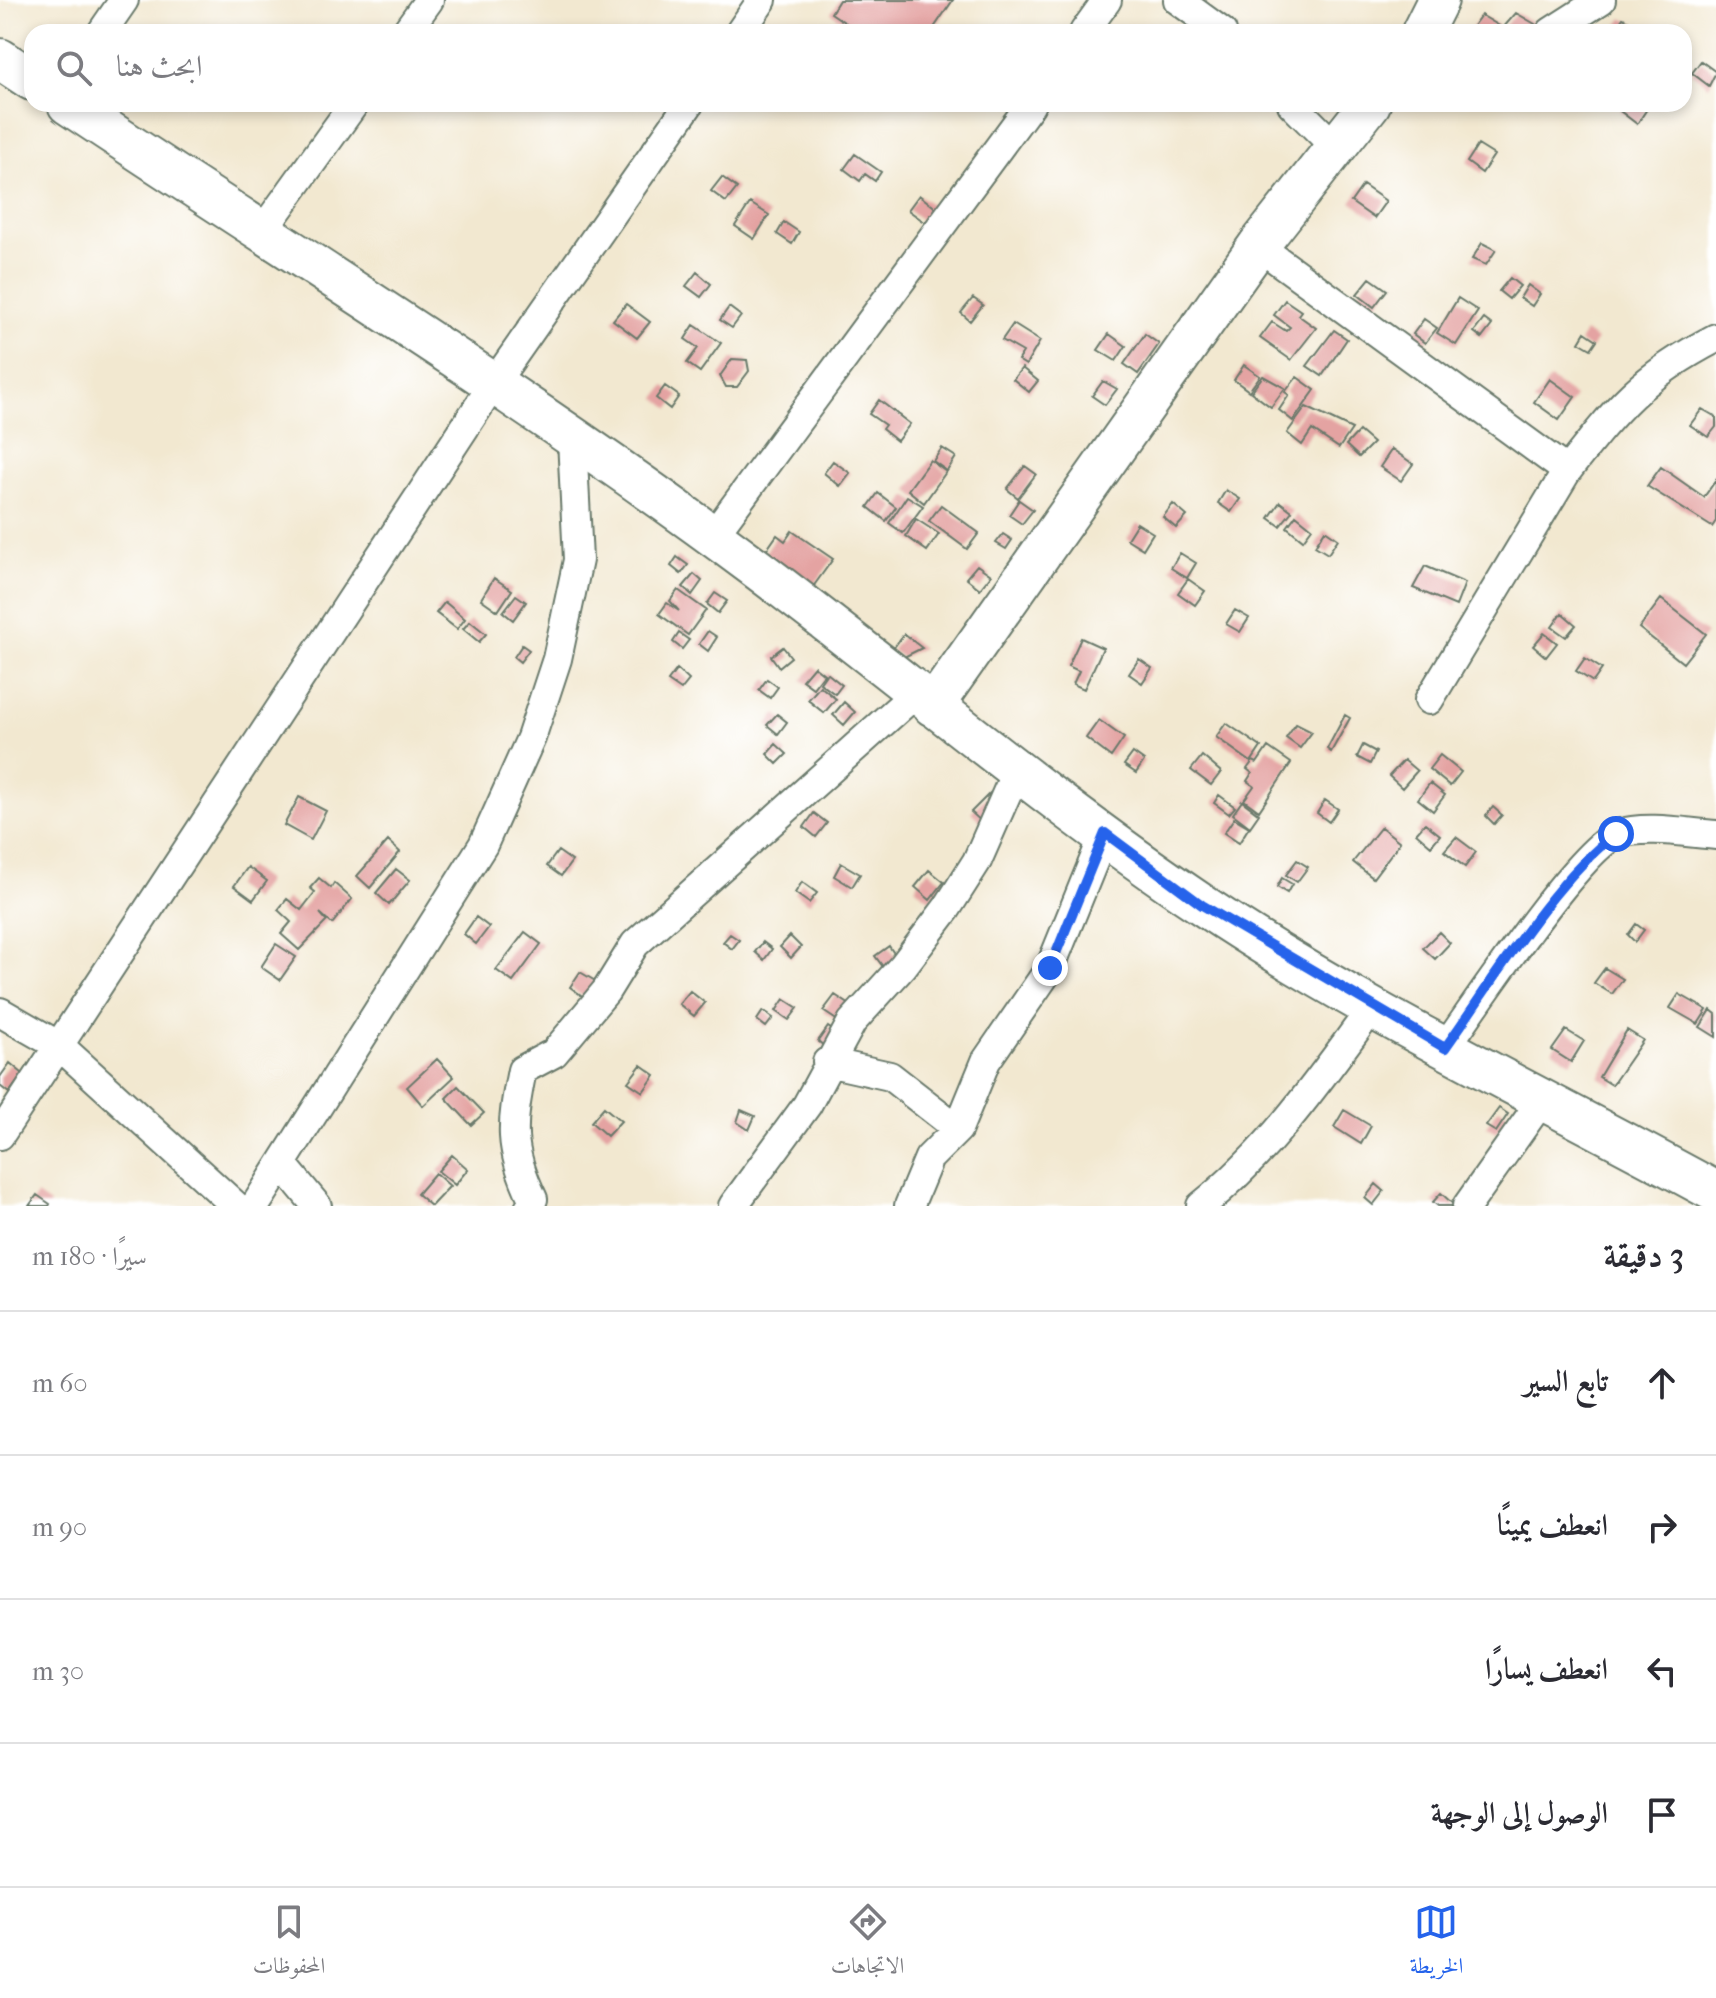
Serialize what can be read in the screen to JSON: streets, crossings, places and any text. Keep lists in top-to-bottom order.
{
  "page": {
    "search": "ابحث هنا",
    "heading": ["3 دقيقة", "سيرًا · 180 m"],
    "list": [
      ["تابع السير", "60 m"],
      ["انعطف يمينًا", "90 m"],
      ["انعطف يسارًا", "30 m"],
      "الوصول إلى الوجهة"
    ],
    "nav": ["الخريطة", "الاتجاهات", "المحفوظات"]
  }
}
